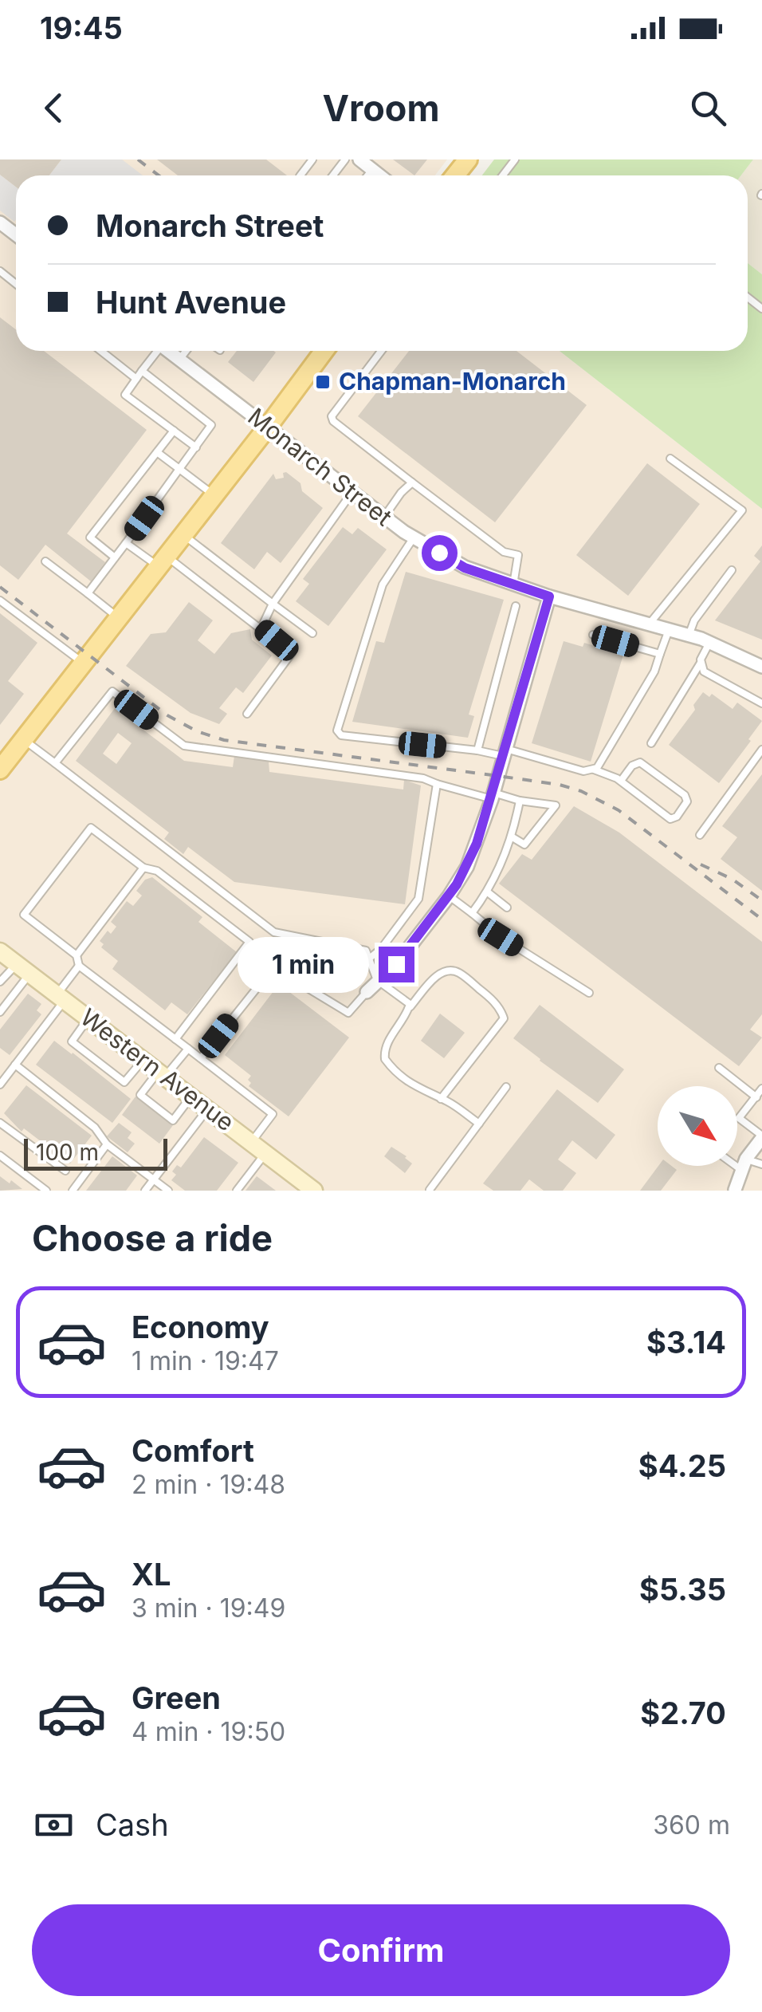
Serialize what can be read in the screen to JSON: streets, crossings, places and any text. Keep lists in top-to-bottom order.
{
  "streets": {
    "street": ["Monarch Street", "Western Avenue"]
  },
  "places": {
    "transit": ["Chapman-Monarch"]
  },
  "scale_bar": "100 m",
  "north": "bottom right",
  "page": {
    "status": "19:45",
    "header": "Vroom",
    "banner": ["Monarch Street", "Hunt Avenue"],
    "bubble": "1 min",
    "scale": "100 m",
    "heading": "Choose a ride",
    "list": [
      {
        "name": "Economy",
        "note": "1 min · 19:47",
        "value": "$3.14"
      },
      {
        "name": "Comfort",
        "note": "2 min · 19:48",
        "value": "$4.25"
      },
      {
        "name": "XL",
        "note": "3 min · 19:49",
        "value": "$5.35"
      },
      {
        "name": "Green",
        "note": "4 min · 19:50",
        "value": "$2.70"
      }
    ],
    "pay": ["Cash", "360 m"],
    "buttons": "Confirm"
  }
}
